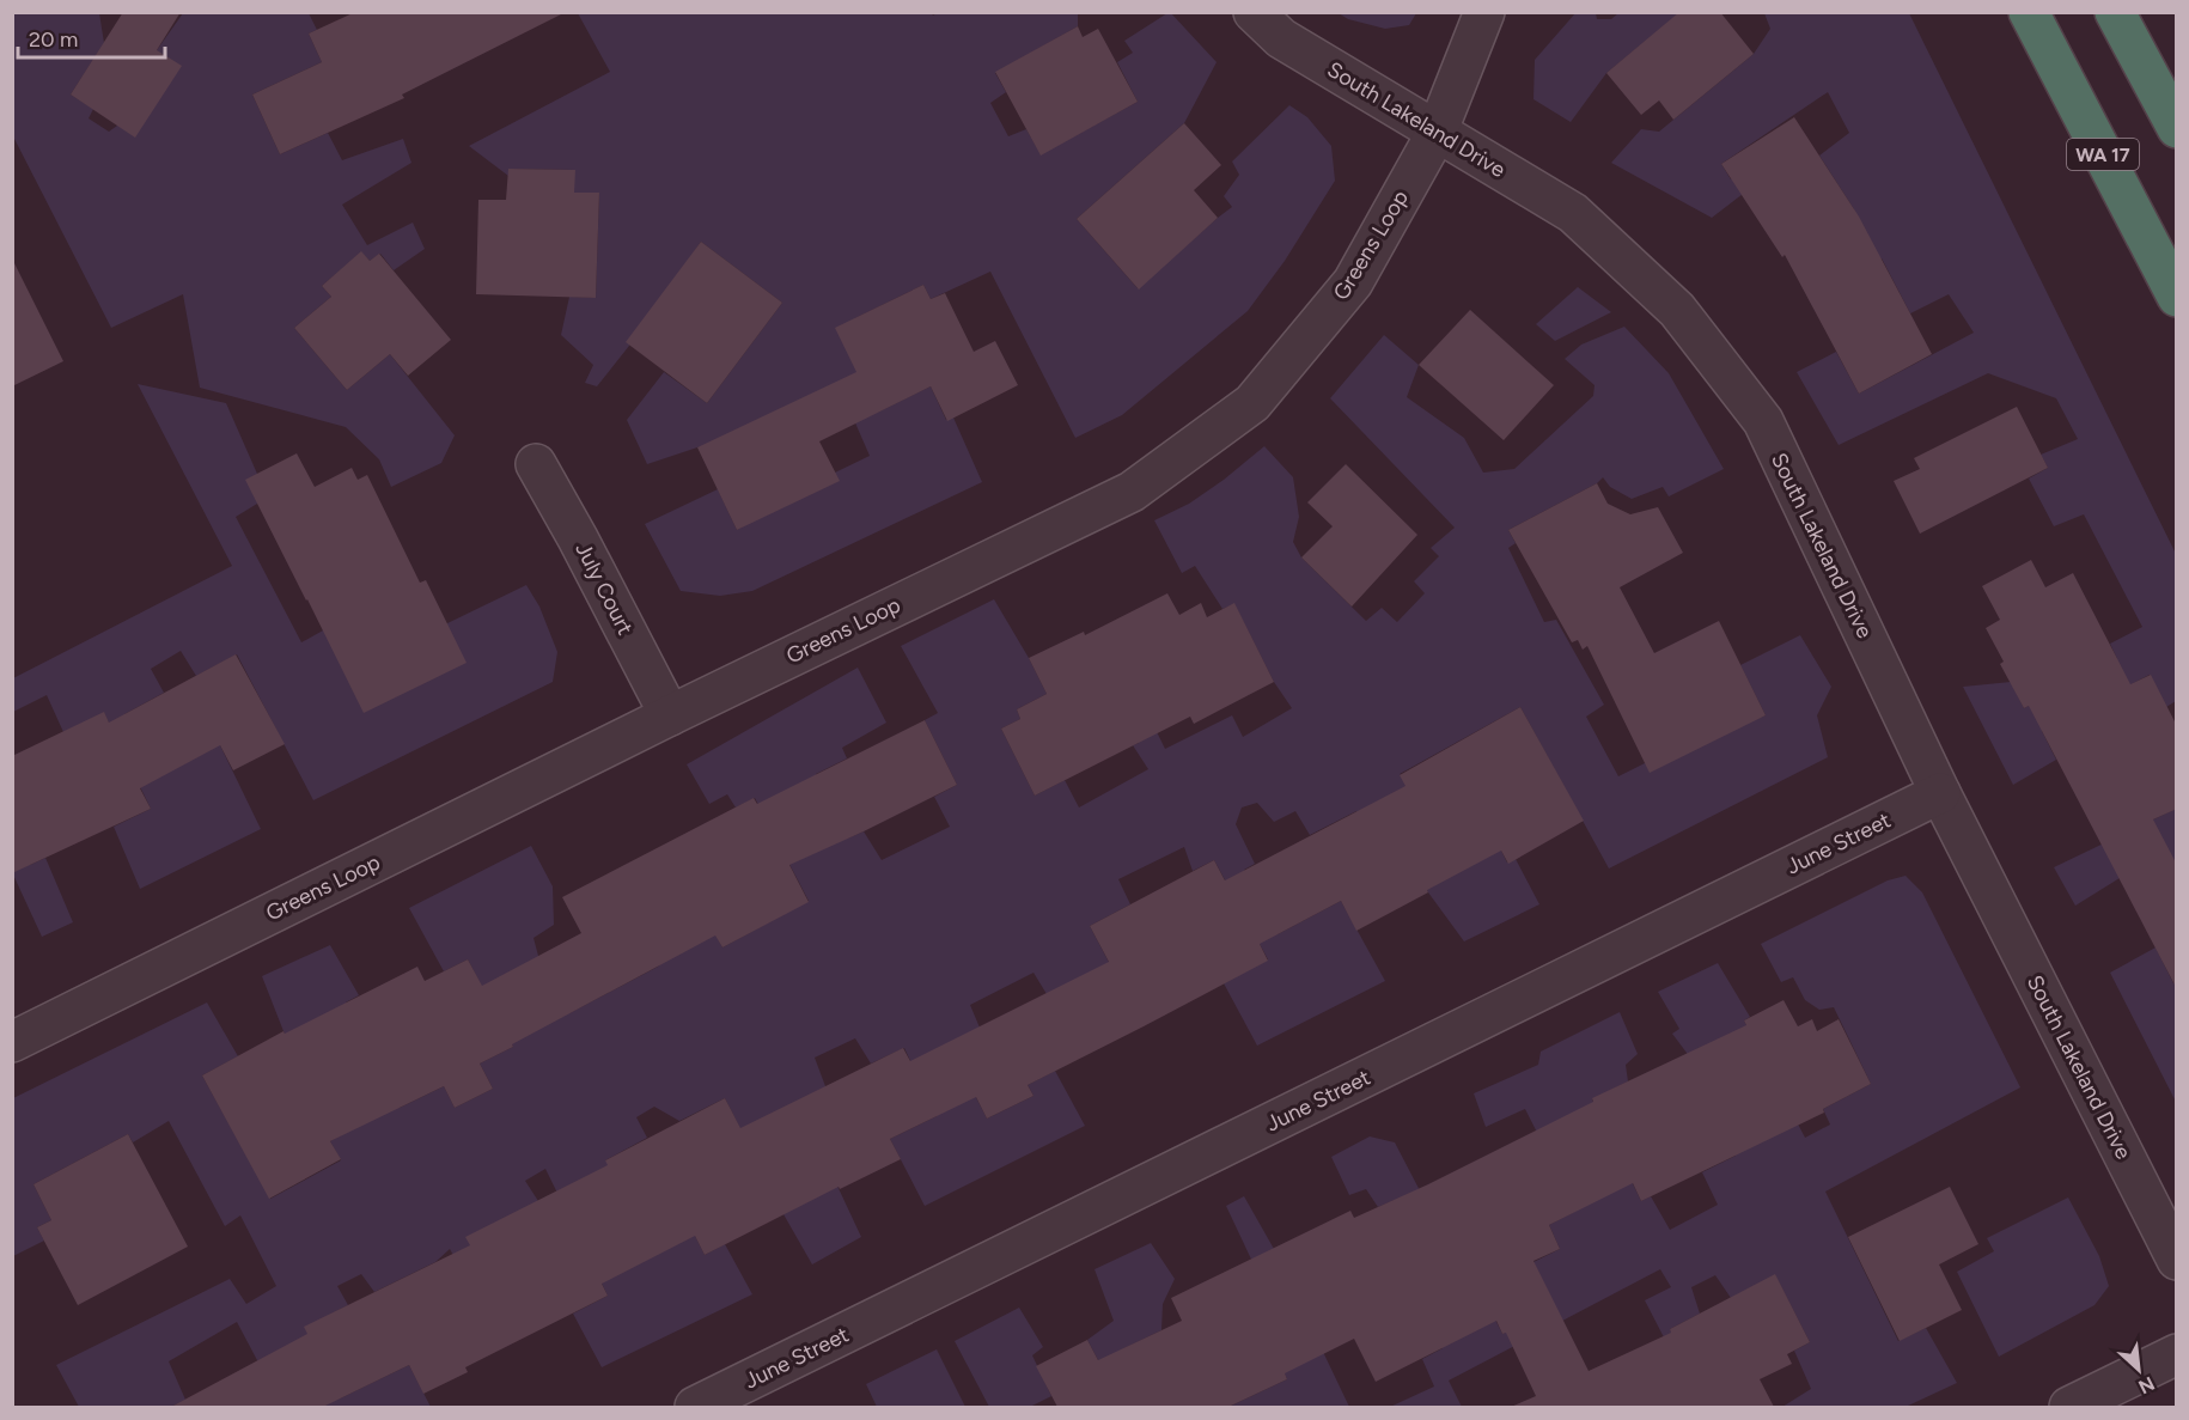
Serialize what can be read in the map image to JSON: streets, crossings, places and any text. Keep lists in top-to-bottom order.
{
  "streets": {
    "highway": ["WA 17"],
    "street": [
      "South Lakeland Drive",
      "Greens Loop",
      "July Court",
      "June Street"
    ]
  },
  "crossings": [
    ["South Lakeland Drive", "Greens Loop"],
    ["South Lakeland Drive", "June Street"],
    ["Greens Loop", "July Court"]
  ],
  "scale_bar": "20 m",
  "north": "bottom right"
}
